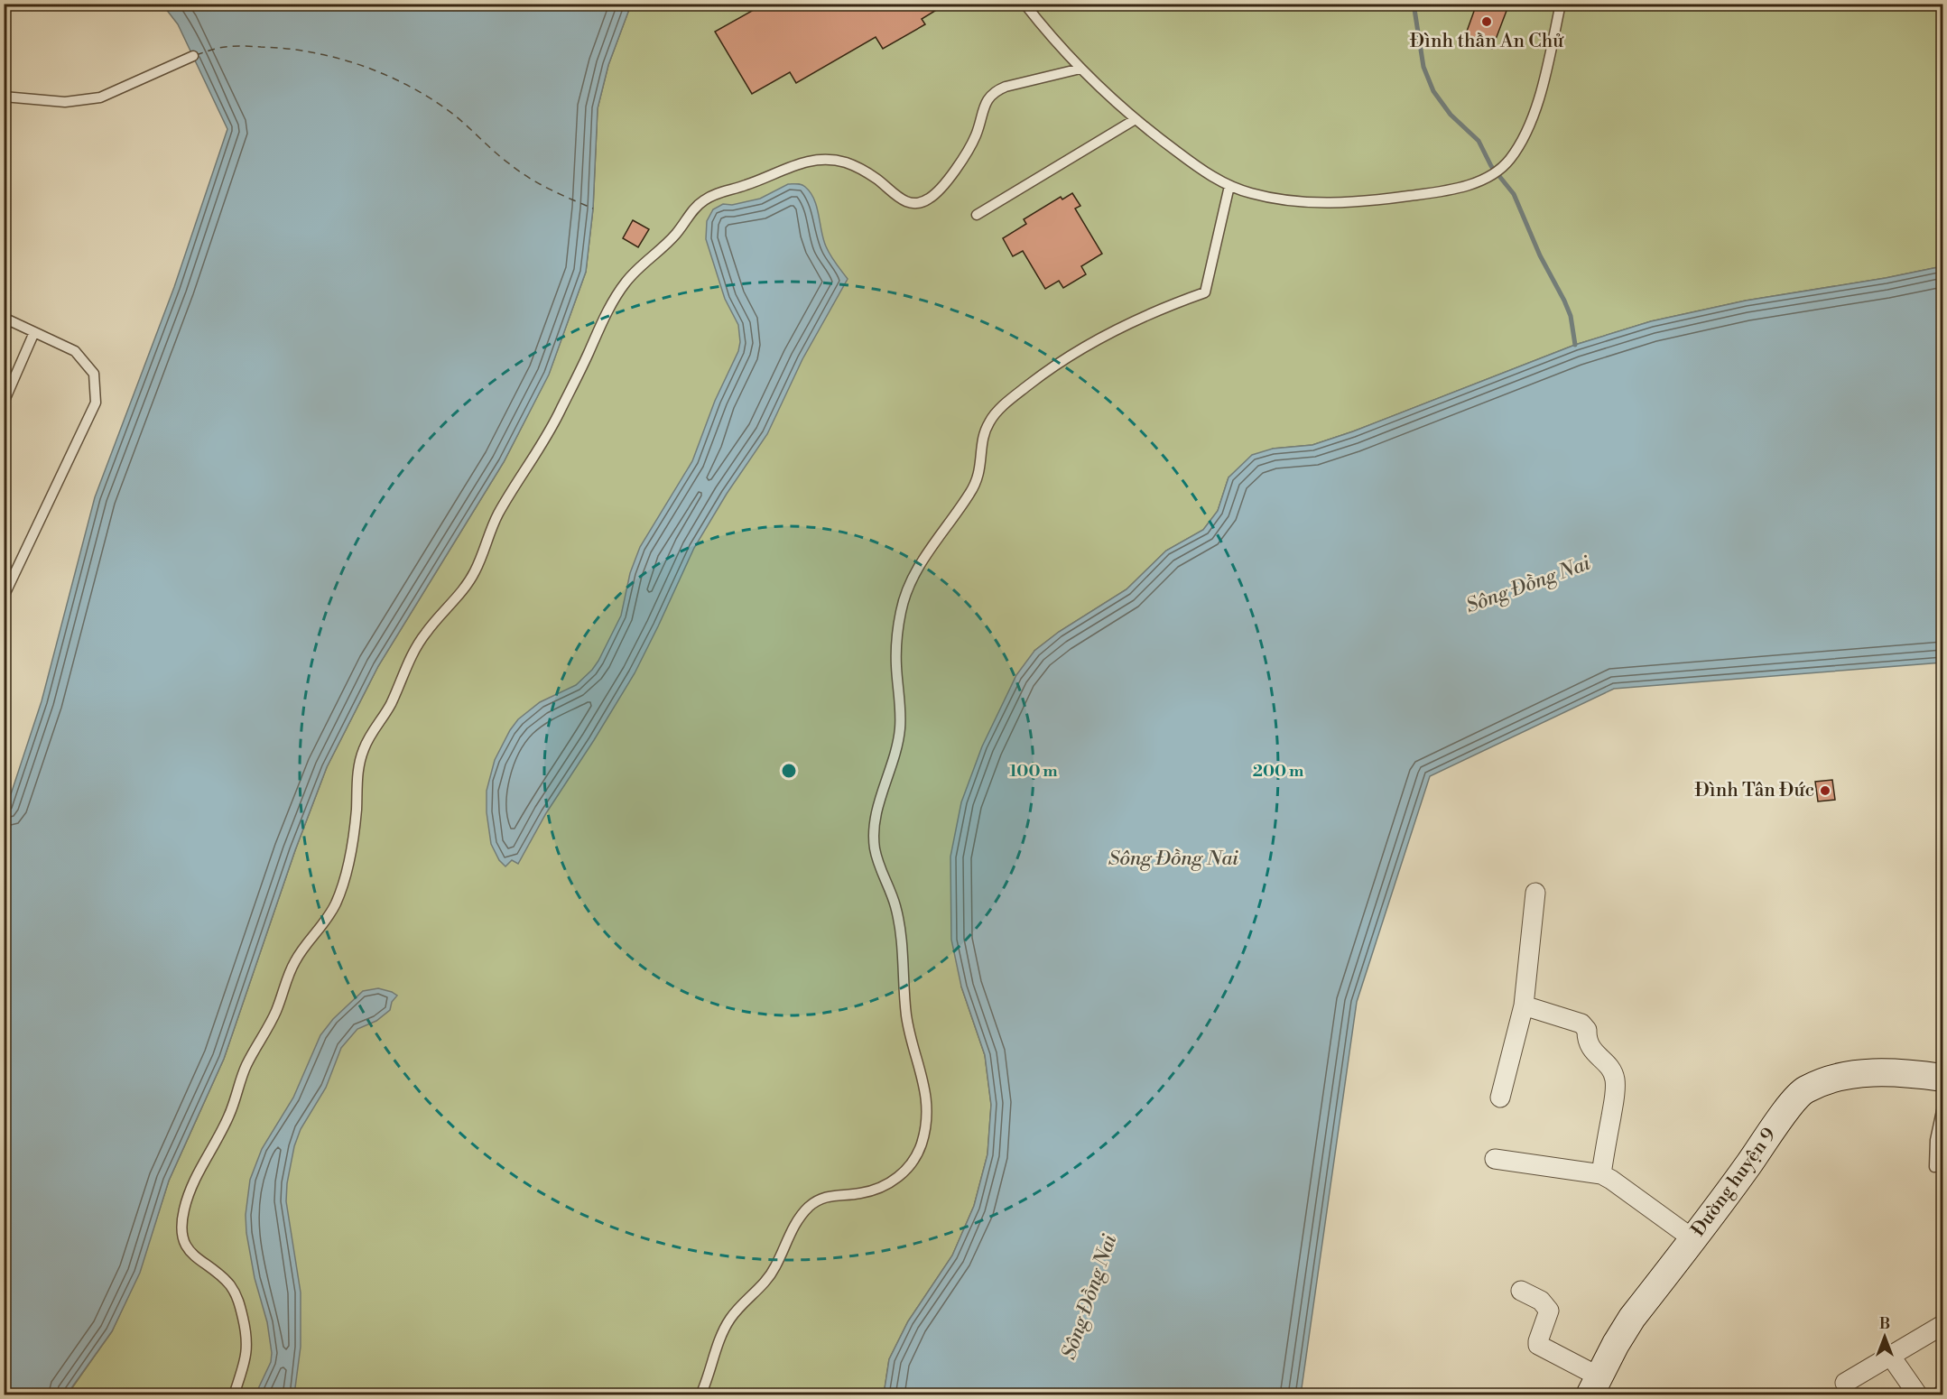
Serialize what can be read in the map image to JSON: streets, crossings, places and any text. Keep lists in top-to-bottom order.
{
  "streets": {
    "street": ["Đường huyện 9"]
  },
  "water": ["Sông Đồng Nai"],
  "places": ["Đình thần An Chử", "Đình Tân Đức"],
  "north": "top",
  "rings": ["100 m", "200 m"]
}
